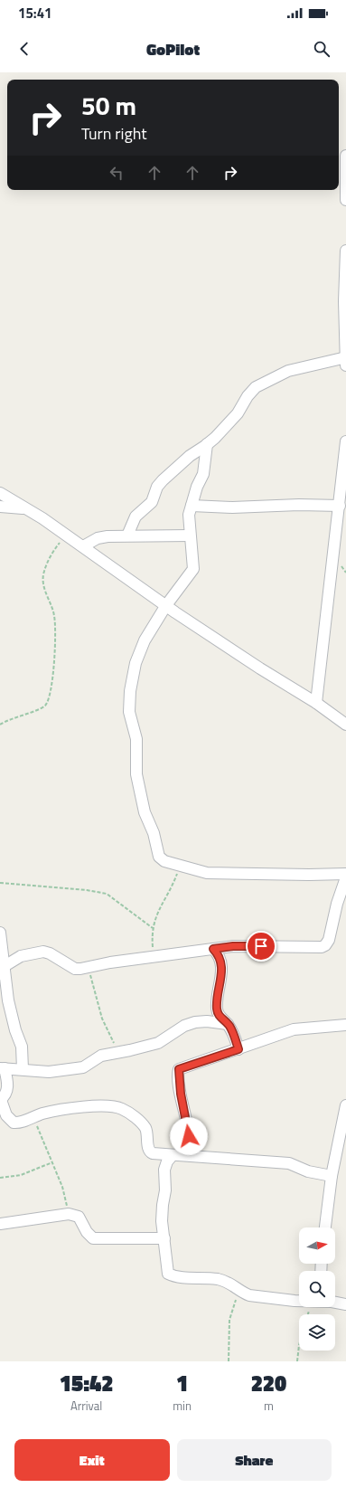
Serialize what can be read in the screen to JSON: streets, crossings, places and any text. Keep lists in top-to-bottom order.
{
  "north": "right",
  "page": {
    "status": "15:41",
    "header": "GoPilot",
    "turn": ["50 m", "Turn right"],
    "eta": [
      "15:42",
      "Arrival",
      "1",
      "min",
      "220",
      "m"
    ],
    "buttons": ["Exit", "Share"]
  }
}
